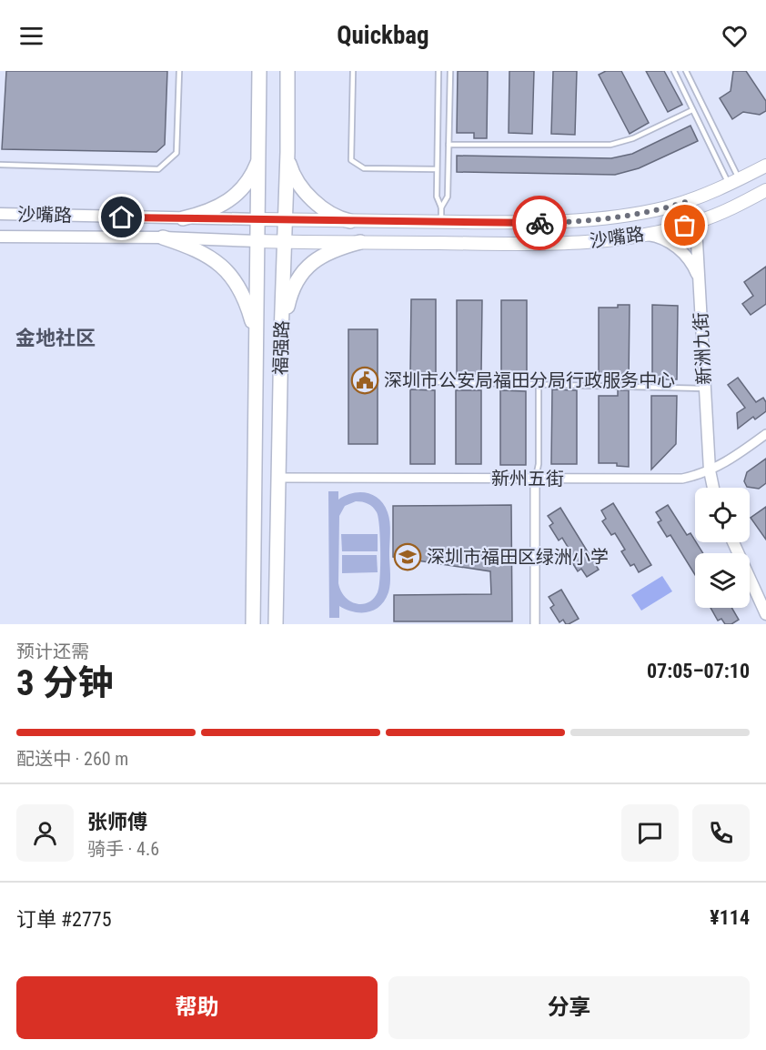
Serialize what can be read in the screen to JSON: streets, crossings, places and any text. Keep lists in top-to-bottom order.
{
  "streets": {
    "main road": ["沙嘴路", "福强路"],
    "street": ["新洲九街", "新州五街"]
  },
  "crossings": [
    ["沙嘴路", "福强路"],
    ["沙嘴路", "新洲九街"],
    ["福强路", "新州五街"],
    ["新洲九街", "新州五街"]
  ],
  "districts": ["金地社区"],
  "places": {
    "public building": ["深圳市公安局福田分局行政服务中心"],
    "school or university": ["深圳市福田区绿洲小学"]
  },
  "page": {
    "header": "Quickbag",
    "heading": ["3 分钟", "预计还需", "07:05–07:10"],
    "panel": [
      "张师傅",
      "骑手 · 4.6",
      "订单 #2775",
      "¥114"
    ],
    "bar": "配送中 · 260 m",
    "buttons": ["帮助", "分享"]
  }
}
